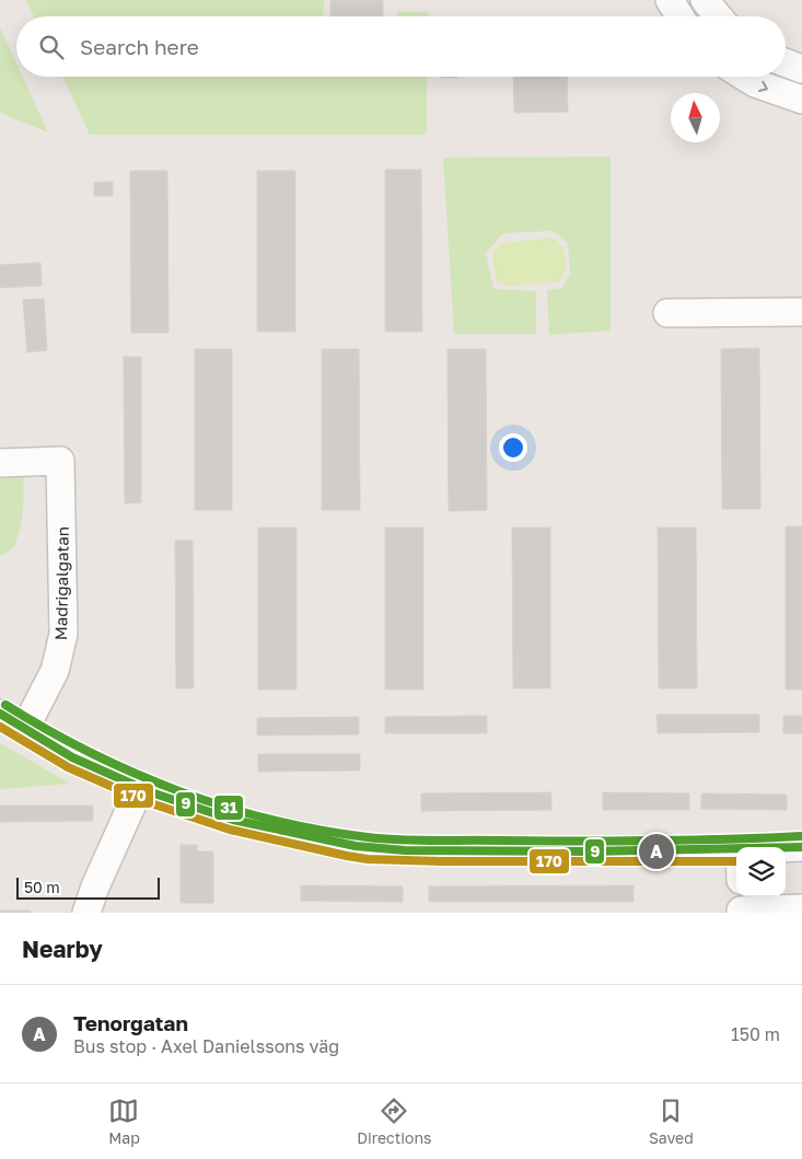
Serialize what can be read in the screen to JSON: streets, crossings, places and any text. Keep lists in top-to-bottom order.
{
  "streets": {
    "street": ["Madrigalgatan"]
  },
  "lines": ["transit line 31", "transit line 9", "transit line 170"],
  "scale_bar": "50 m",
  "north": "top",
  "page": {
    "search": "Search here",
    "pins": "A",
    "scale": "50 m",
    "heading": "Nearby",
    "list": [
      {
        "mark": "A",
        "name": "Tenorgatan",
        "note": "Bus stop · Axel Danielssons väg",
        "value": "150 m"
      }
    ],
    "nav": ["Map", "Directions", "Saved"]
  }
}
